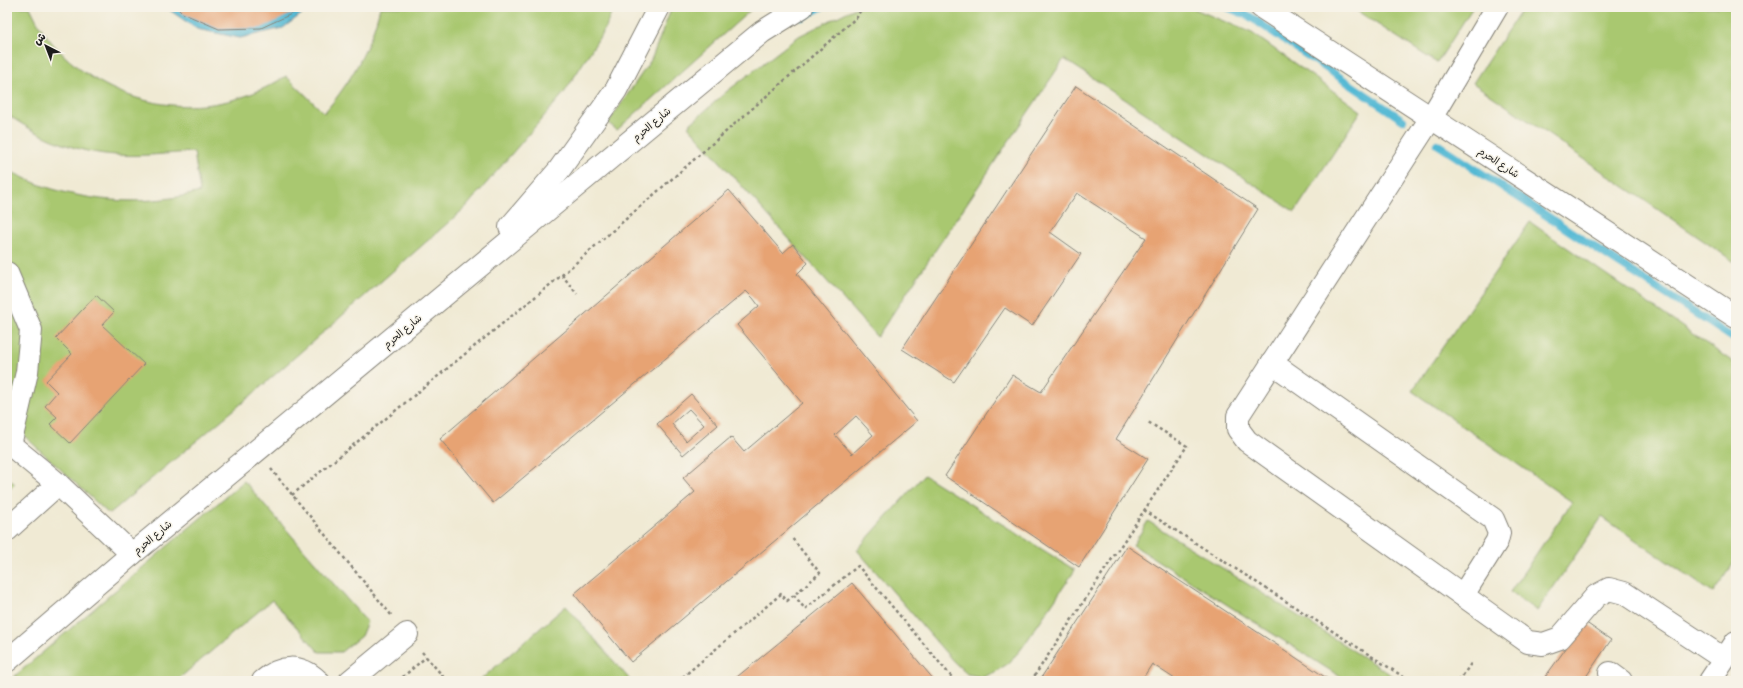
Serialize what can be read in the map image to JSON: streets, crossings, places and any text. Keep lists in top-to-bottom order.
{
  "streets": {
    "street": ["شارع الحرم"]
  },
  "north": "top left"
}
